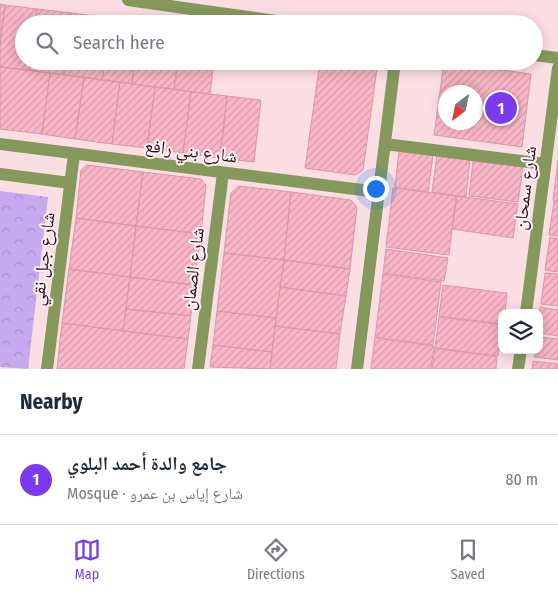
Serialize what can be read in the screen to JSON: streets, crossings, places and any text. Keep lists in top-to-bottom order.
{
  "streets": {
    "street": [
      "شارع بني رافع",
      "شارع سمحان",
      "شارع جبل نقي",
      "شارع الصمان"
    ]
  },
  "crossings": [
    ["شارع بني رافع", "شارع جبل نقي"],
    ["شارع بني رافع", "شارع الصمان"]
  ],
  "north": "bottom left",
  "page": {
    "search": "Search here",
    "pins": "1",
    "heading": "Nearby",
    "list": [
      {
        "mark": "1",
        "name": "جامع والدة أحمد البلوي",
        "note": "Mosque · شارع إياس بن عمرو",
        "value": "80 m"
      }
    ],
    "nav": ["Map", "Directions", "Saved"]
  }
}
